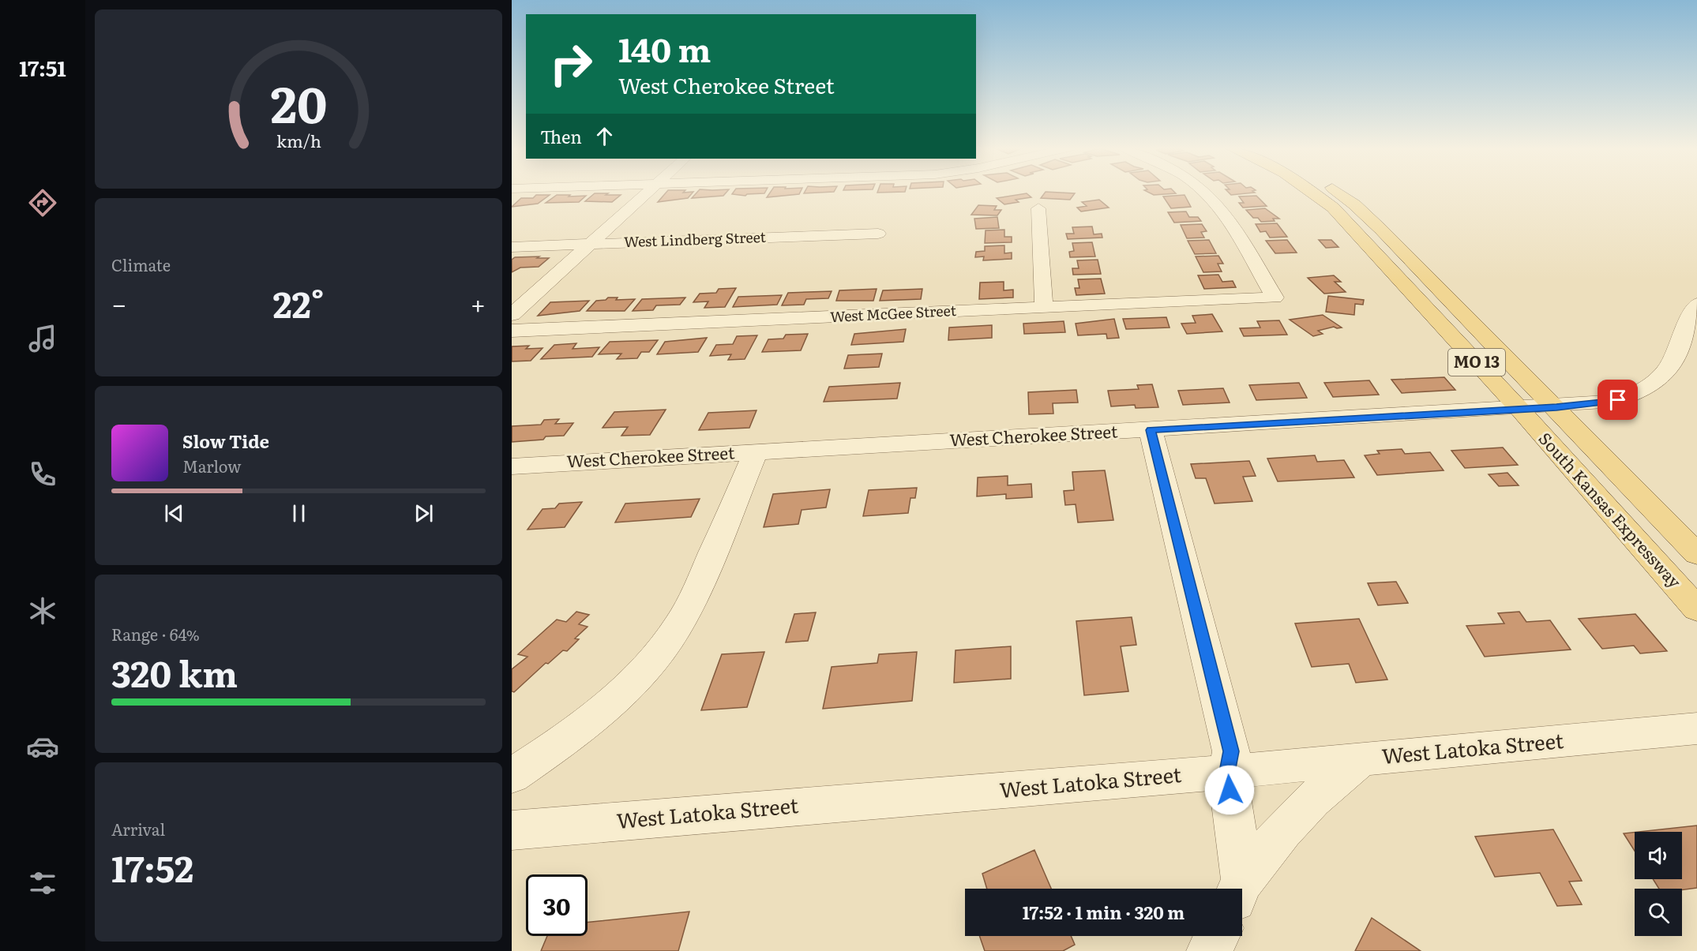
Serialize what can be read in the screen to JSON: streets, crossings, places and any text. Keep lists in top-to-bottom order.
{
  "streets": {
    "main road": ["MO 13", "South Kansas Expressway"],
    "street": [
      "West Lindberg Street",
      "West McGee Street",
      "West Cherokee Street",
      "West Latoka Street"
    ]
  },
  "crossings": [
    ["West Cherokee Street", "South Kansas Expressway"]
  ],
  "page": {
    "tabs": "17:51",
    "turn": ["140 m", "West Cherokee Street"],
    "then": "Then",
    "tile": [
      "Climate",
      ["Range · 64%", "320 km"],
      ["Arrival", "17:52"]
    ],
    "heat": ["−", "22°", "+"],
    "song": ["Slow Tide", "Marlow"],
    "limit": "30",
    "trip": "17:52 · 1 min · 320 m",
    "gauge": ["20", "km/h"]
  }
}
